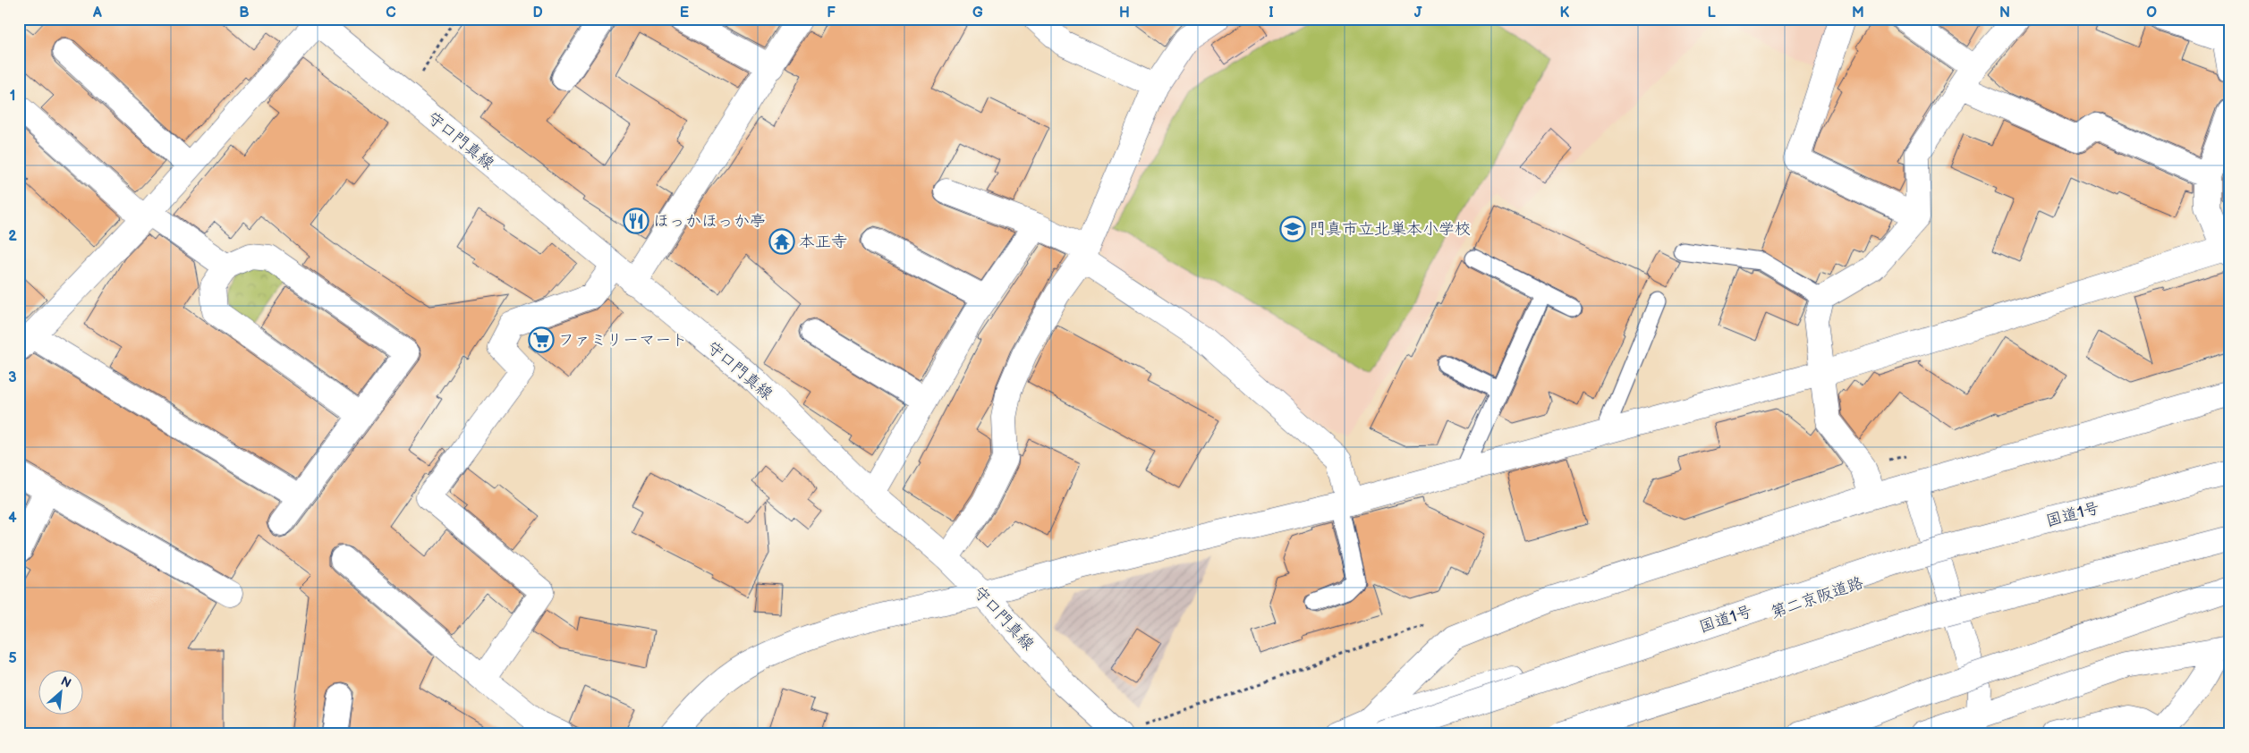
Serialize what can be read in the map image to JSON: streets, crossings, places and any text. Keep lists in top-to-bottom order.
{
  "streets": {
    "main road": ["守口門真線", "国道1号", "第二京阪道路"]
  },
  "places": {
    "restaurant": ["ほっかほっか亭"],
    "school or university": ["門真市立北巣本小学校"],
    "temple": ["本正寺"],
    "supermarket": ["ファミリーマート"]
  },
  "north": "top right",
  "grid": {
    "columns": [
      "A",
      "B",
      "C",
      "D",
      "E",
      "F",
      "G",
      "H",
      "I",
      "J",
      "K",
      "L",
      "M",
      "N",
      "O"
    ],
    "rows": [
      "1",
      "2",
      "3",
      "4",
      "5"
    ]
  }
}
